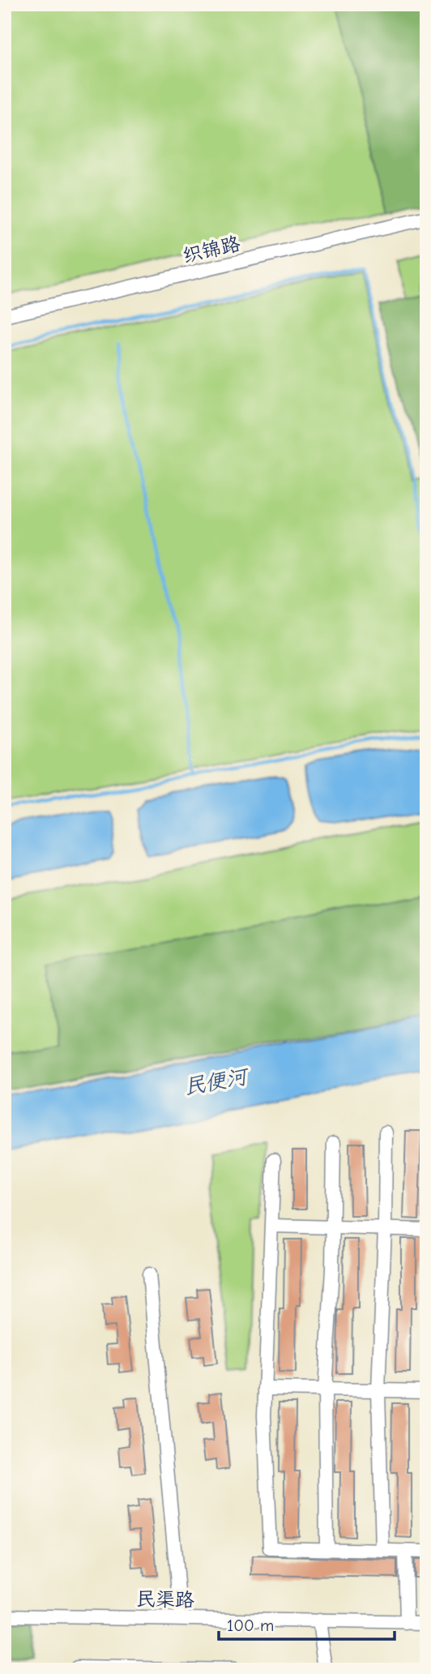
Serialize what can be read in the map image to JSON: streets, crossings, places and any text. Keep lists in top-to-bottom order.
{
  "streets": {
    "street": ["织锦路", "民渠路"]
  },
  "water": ["民便河"],
  "scale_bar": "100 m"
}
